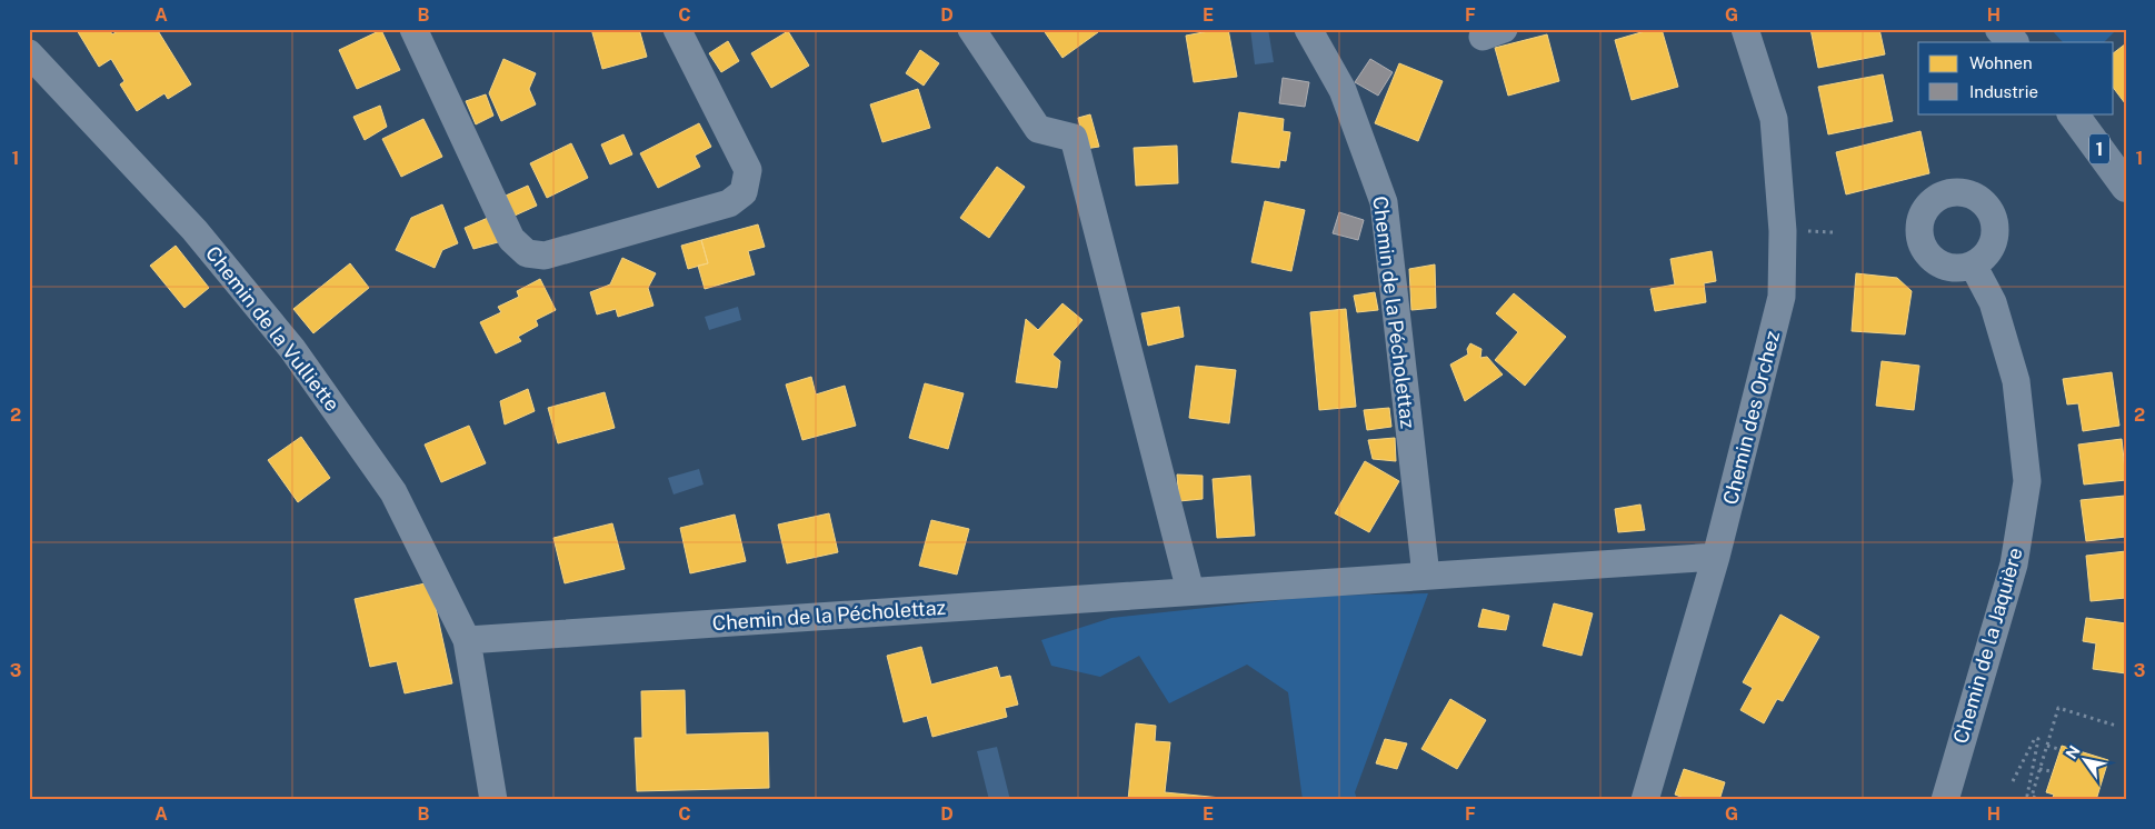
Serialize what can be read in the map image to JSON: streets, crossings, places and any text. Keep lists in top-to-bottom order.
{
  "streets": {
    "main road": ["1"],
    "street": [
      "Chemin de la Pécholettaz",
      "Chemin de la Vulliette",
      "Chemin des Orchez",
      "Chemin de la Jaquière"
    ]
  },
  "crossings": [
    ["Chemin de la Pécholettaz", "Chemin de la Vulliette"],
    ["Chemin de la Pécholettaz", "Chemin des Orchez"]
  ],
  "legend": ["Wohnen", "Industrie"],
  "north": "top left",
  "grid": {
    "columns": [
      "A",
      "B",
      "C",
      "D",
      "E",
      "F",
      "G",
      "H"
    ],
    "rows": ["1", "2", "3"]
  }
}
